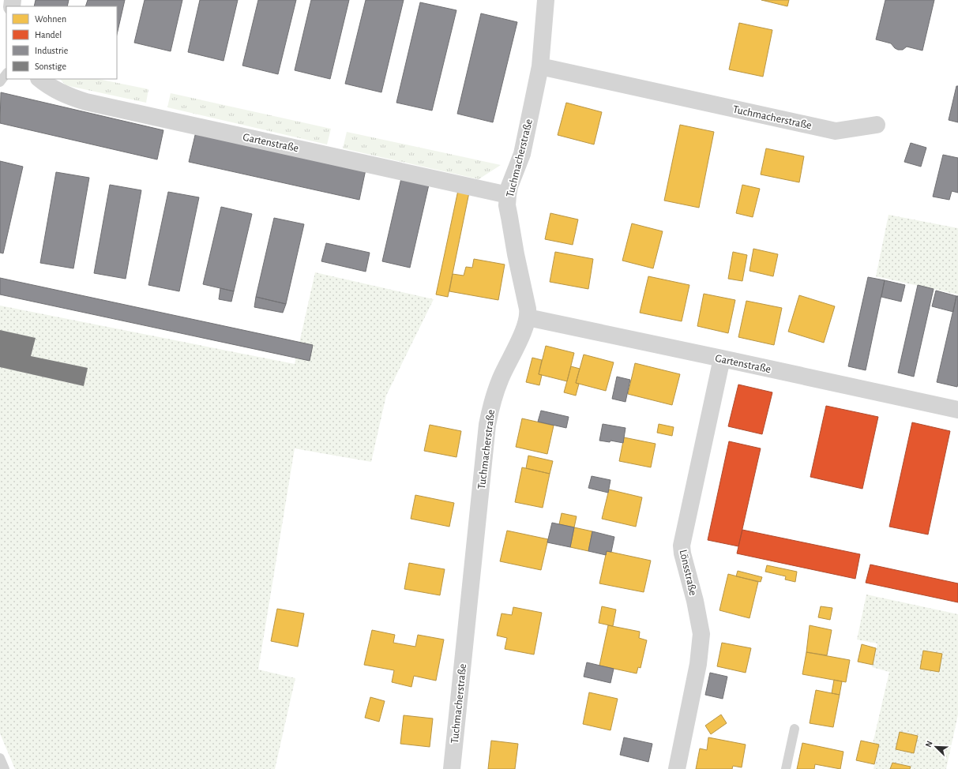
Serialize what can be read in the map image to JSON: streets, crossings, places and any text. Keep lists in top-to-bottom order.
{
  "streets": {
    "street": ["Tuchmacherstraße", "Gartenstraße", "Lönsstraße"]
  },
  "crossings": [
    ["Tuchmacherstraße", "Gartenstraße"],
    ["Gartenstraße", "Lönsstraße"]
  ],
  "legend": [
    "Wohnen",
    "Handel",
    "Industrie",
    "Sonstige"
  ],
  "north": "top left"
}
